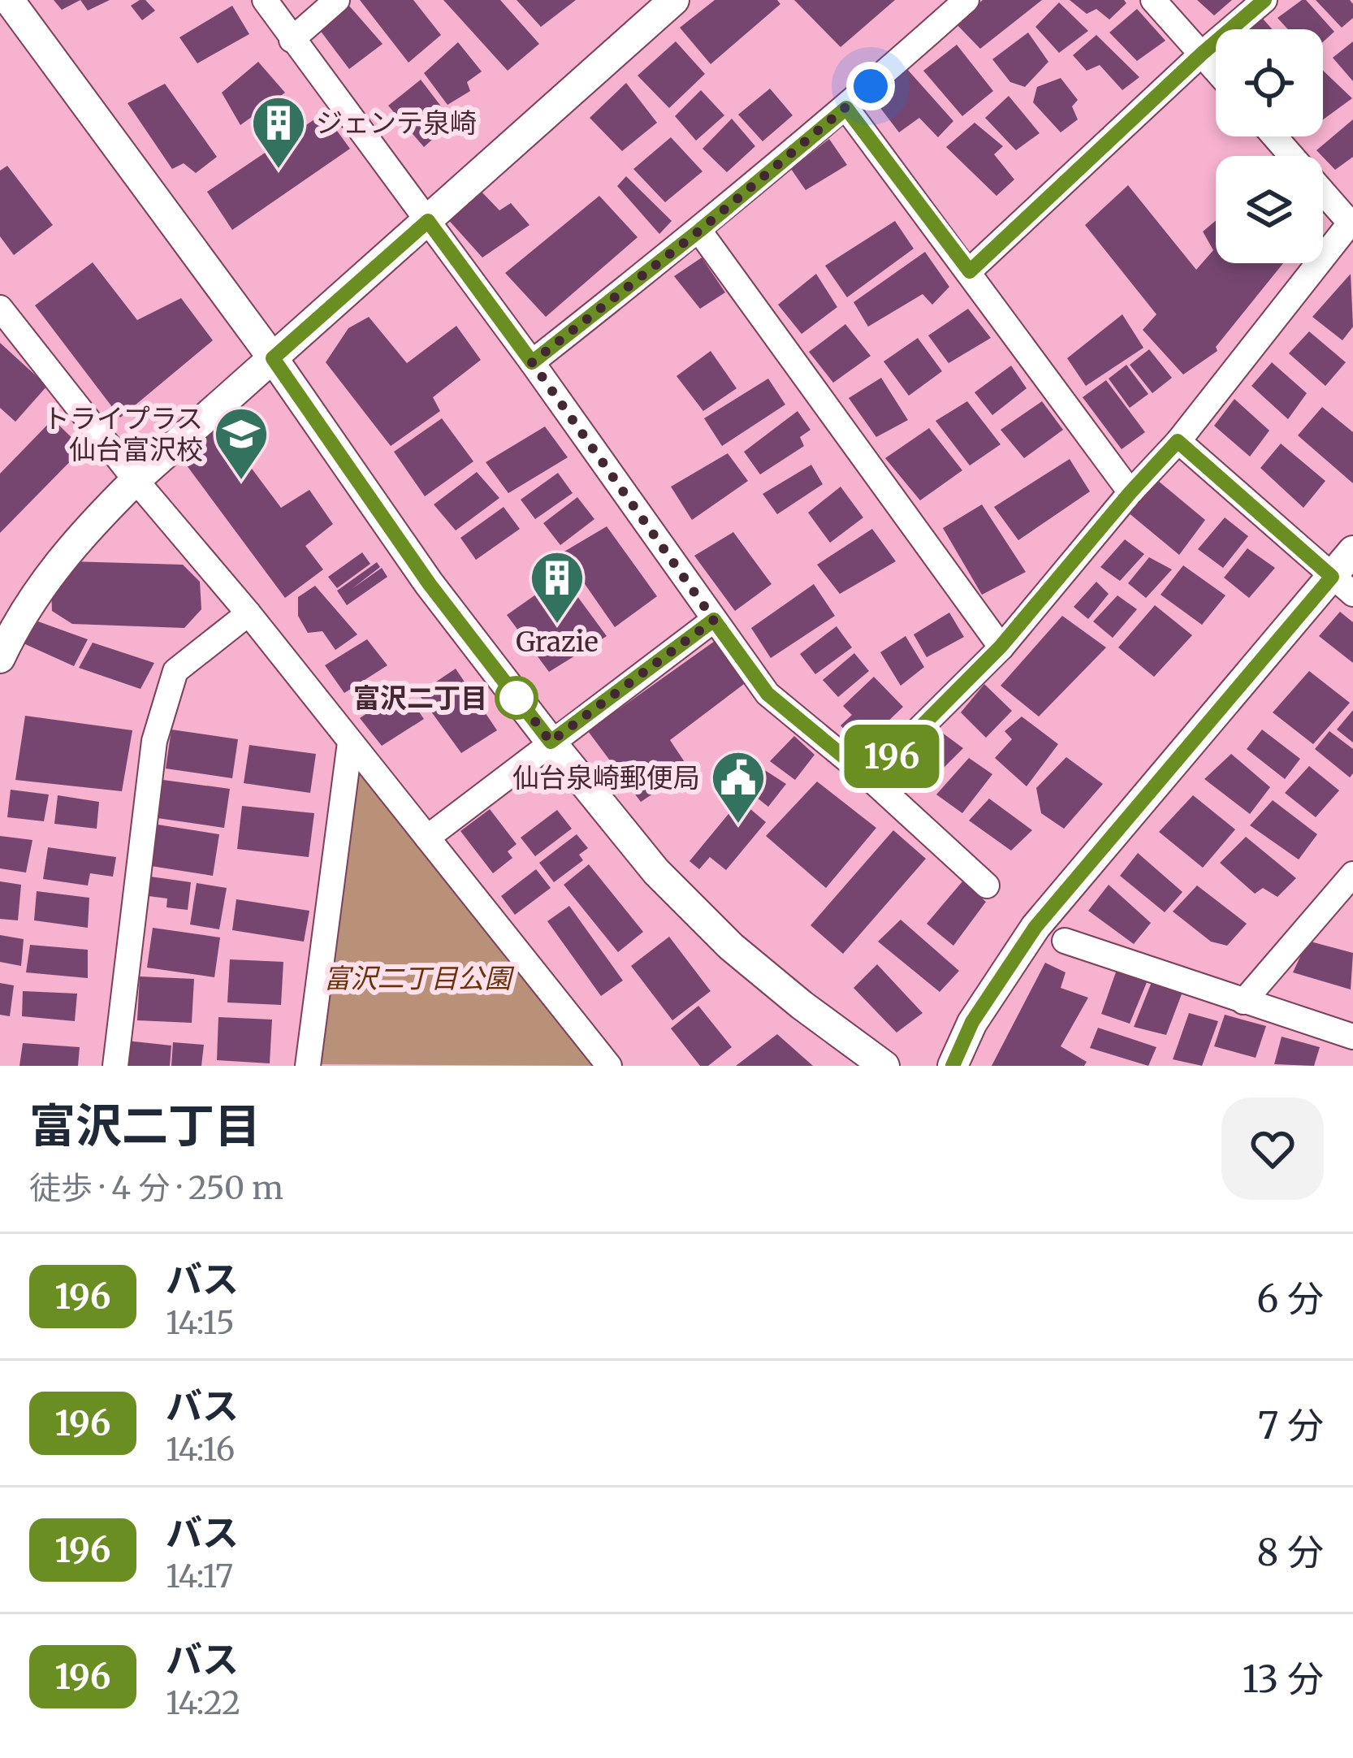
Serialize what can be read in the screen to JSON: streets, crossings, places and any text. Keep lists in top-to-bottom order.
{
  "parks": ["富沢二丁目公園"],
  "places": {
    "building": ["ジェンテ泉崎", "Grazie"],
    "school or university": ["トライプラス 仙台富沢校"],
    "other": ["富沢二丁目"],
    "public building": ["仙台泉崎郵便局"]
  },
  "lines": ["bus line 196"],
  "page": {
    "on_map": "196",
    "heading": ["富沢二丁目", "徒歩 · 4 分 · 250 m"],
    "list": [
      {
        "mark": "196",
        "name": "バス",
        "note": "14:15",
        "value": "6 分"
      },
      {
        "mark": "196",
        "name": "バス",
        "note": "14:16",
        "value": "7 分"
      },
      {
        "mark": "196",
        "name": "バス",
        "note": "14:17",
        "value": "8 分"
      },
      {
        "mark": "196",
        "name": "バス",
        "note": "14:22",
        "value": "13 分"
      }
    ]
  }
}
